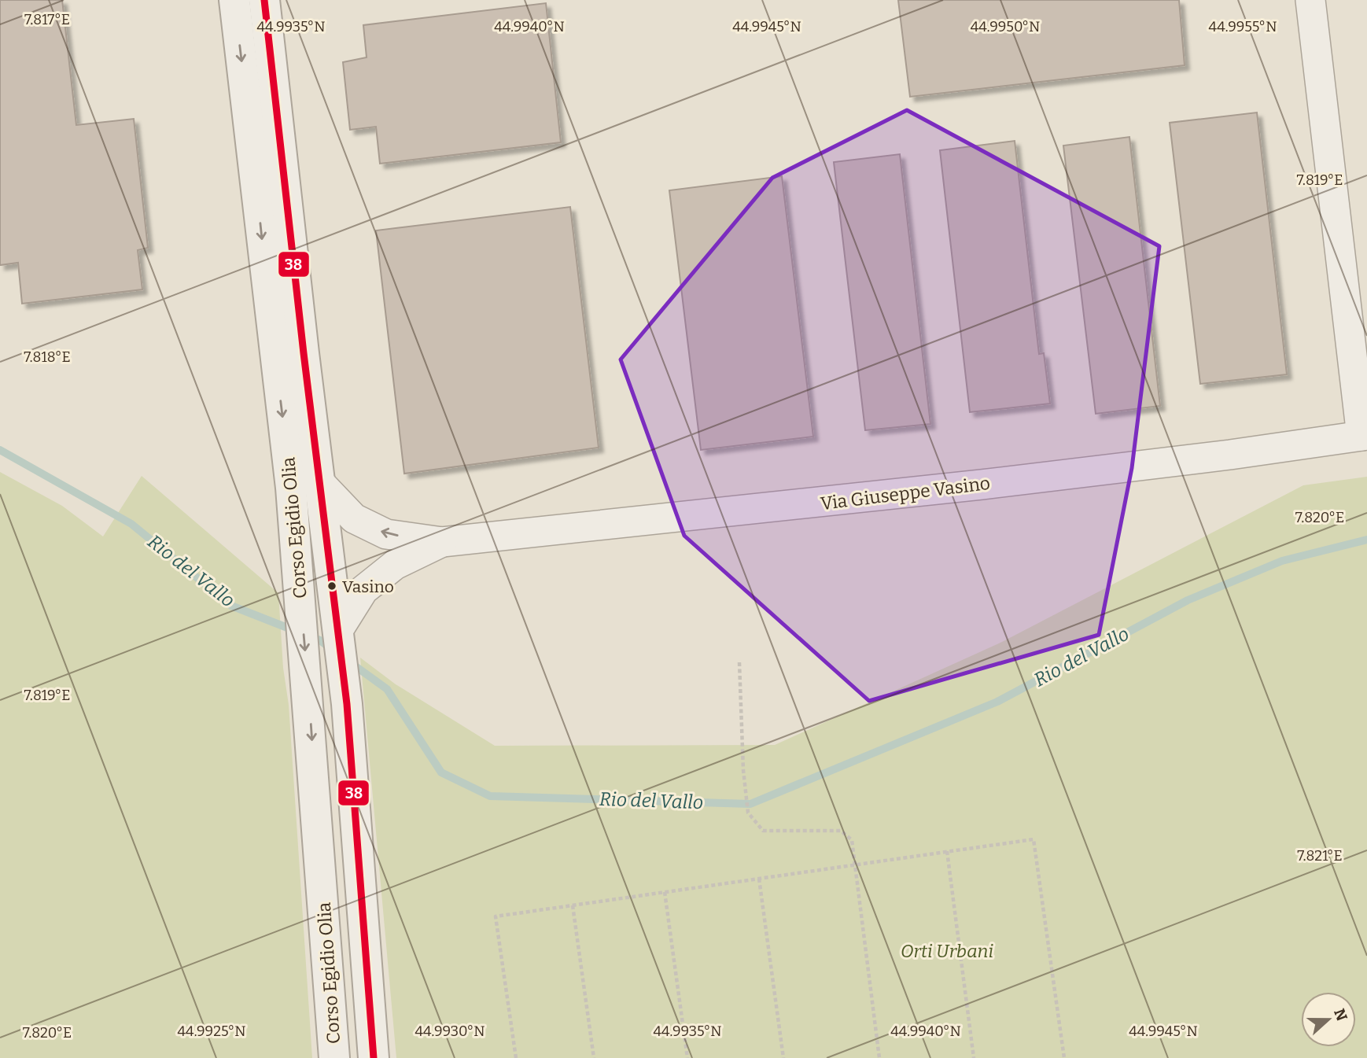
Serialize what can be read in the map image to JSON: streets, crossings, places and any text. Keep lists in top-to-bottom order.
{
  "streets": {
    "street": ["Via Giuseppe Vasino", "Corso Egidio Olia"]
  },
  "crossings": [
    ["Via Giuseppe Vasino", "Corso Egidio Olia"]
  ],
  "water": ["Rio del Vallo"],
  "parks": ["Orti Urbani"],
  "places": ["Vasino"],
  "lines": ["transit line 38"],
  "north": "right",
  "coordinates": [
    "7.817°E",
    "44.9935°N",
    "44.9940°N",
    "44.9945°N",
    "44.9950°N",
    "44.9955°N",
    "7.819°E",
    "7.818°E",
    "7.820°E",
    "7.821°E",
    "44.9925°N",
    "44.9930°N"
  ]
}
